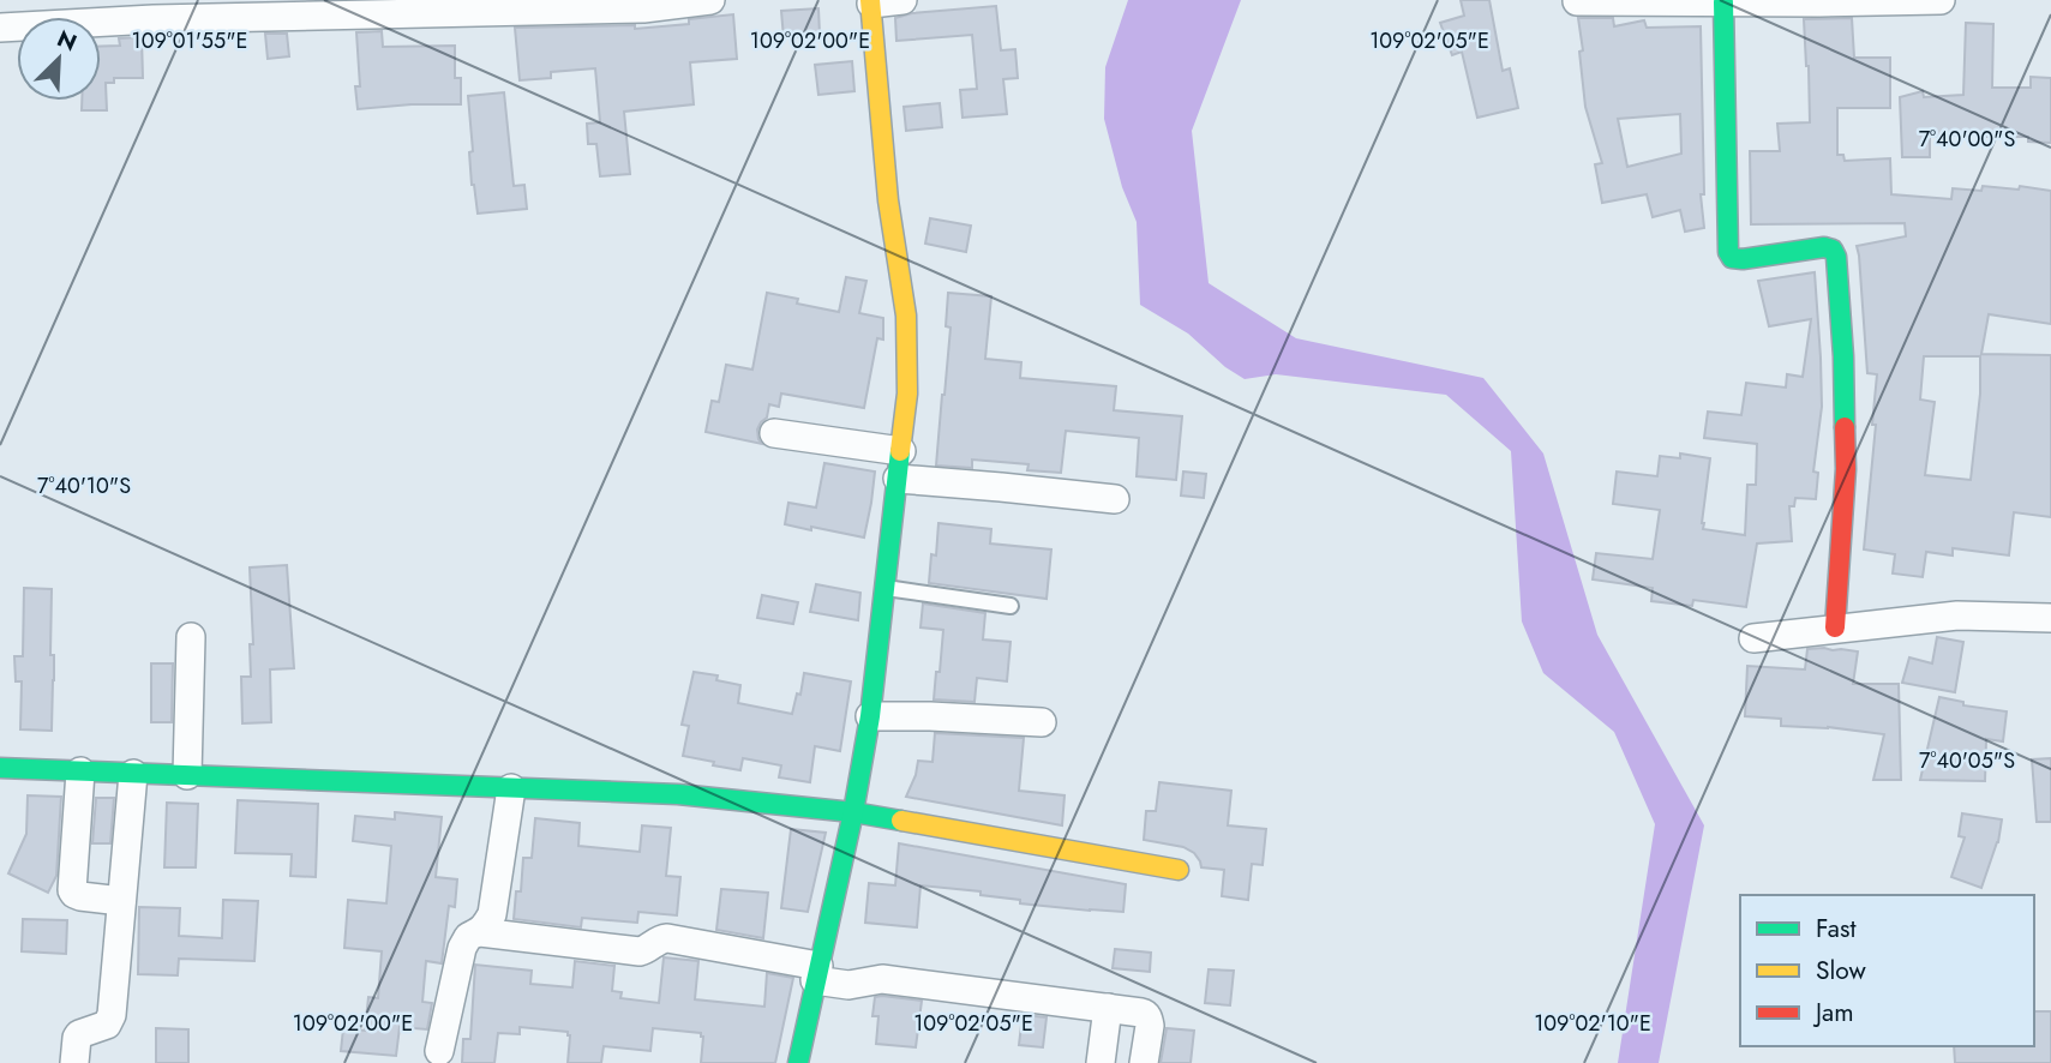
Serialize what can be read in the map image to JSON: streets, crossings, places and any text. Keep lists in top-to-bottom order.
{
  "legend": ["Fast", "Slow", "Jam"],
  "north": "top right",
  "coordinates": [
    "109°01'55\"E",
    "109°02'00\"E",
    "109°02'05\"E",
    "7°40'00\"S",
    "7°40'10\"S",
    "7°40'05\"S",
    "109°02'10\"E"
  ]
}
